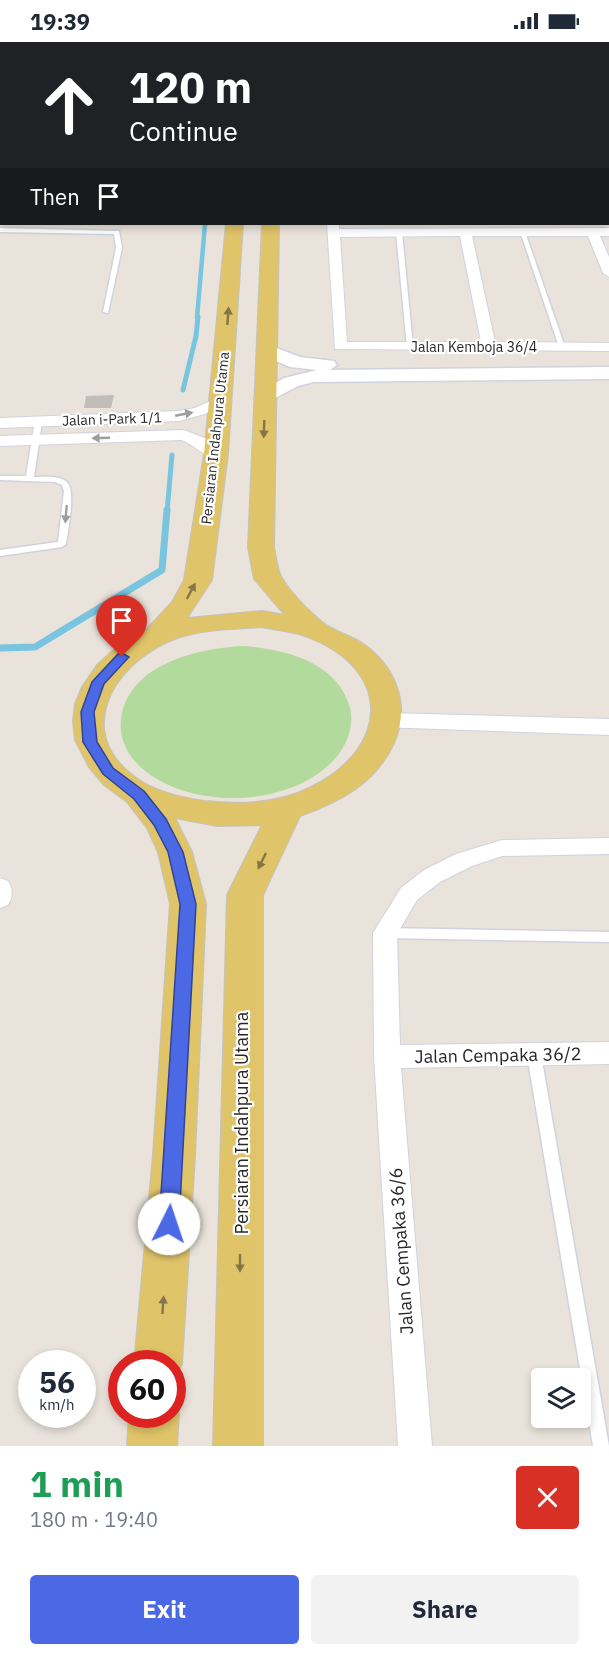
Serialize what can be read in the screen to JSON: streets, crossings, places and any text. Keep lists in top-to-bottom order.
{
  "streets": {
    "main road": ["Persiaran Indahpura Utama"],
    "street": [
      "Jalan Kemboja 36/4",
      "Jalan i-Park 1/1",
      "Jalan Cempaka 36/2",
      "Jalan Cempaka 36/6"
    ]
  },
  "crossings": [
    ["Jalan i-Park 1/1", "Persiaran Indahpura Utama"],
    ["Jalan Cempaka 36/2", "Jalan Cempaka 36/6"]
  ],
  "page": {
    "status": "19:39",
    "turn": ["120 m", "Continue"],
    "then": "Then",
    "speed": "56 km/h",
    "limit": "60",
    "heading": ["1 min", "180 m · 19:40"],
    "buttons": ["Exit", "Share"]
  }
}
